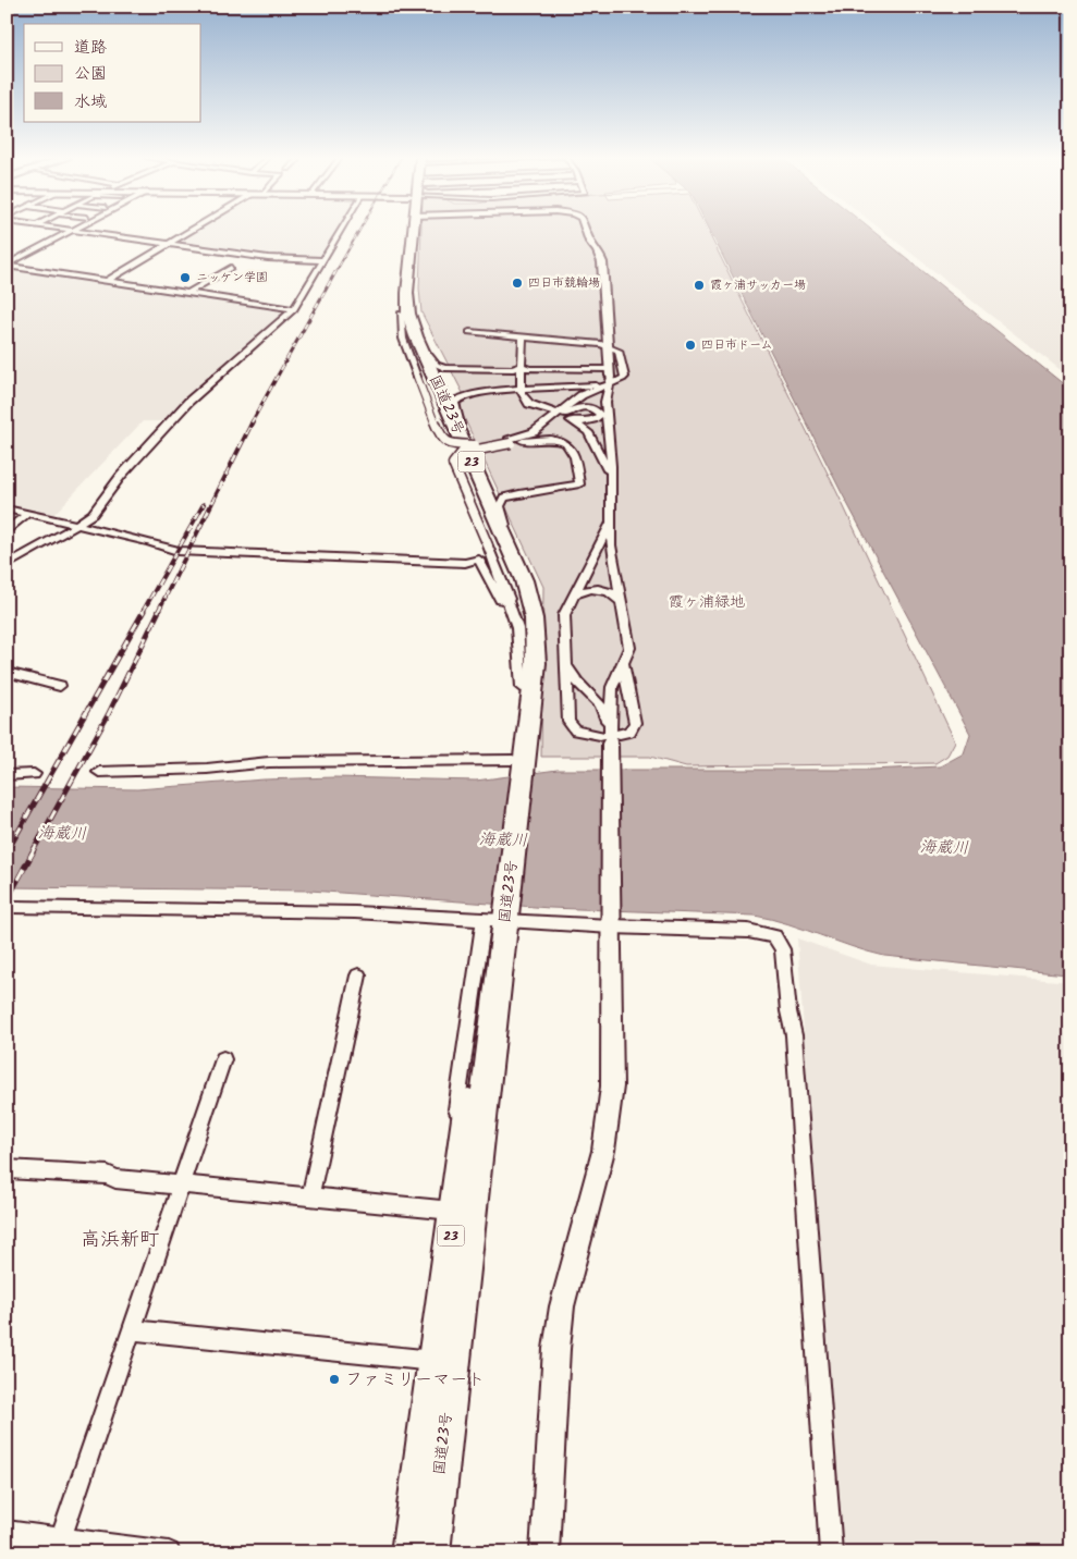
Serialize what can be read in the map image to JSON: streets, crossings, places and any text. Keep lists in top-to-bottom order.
{
  "streets": {
    "highway": ["国道23号", "23"]
  },
  "districts": ["高浜新町"],
  "water": ["海蔵川"],
  "parks": ["霞ヶ浦緑地"],
  "places": [
    "ニッケン学園",
    "四日市競輪場",
    "霞ヶ浦サッカー場",
    "四日市ドーム",
    "ファミリーマート"
  ],
  "legend": ["道路", "公園", "水域"]
}
